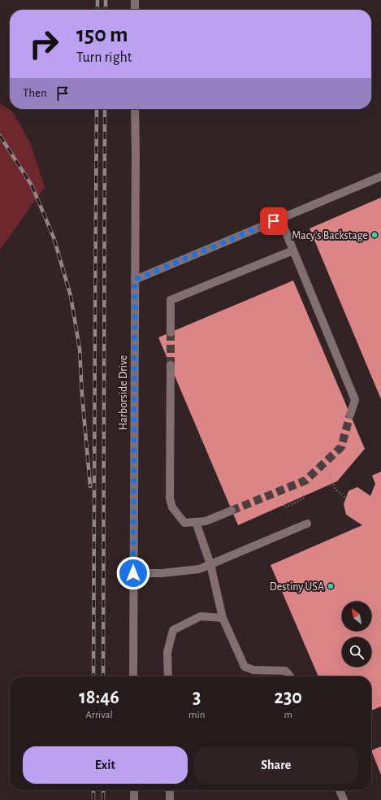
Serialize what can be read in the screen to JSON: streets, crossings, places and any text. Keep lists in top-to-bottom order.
{
  "streets": {
    "street": ["Harborside Drive"]
  },
  "places": ["Macy's Backstage", "Destiny USA"],
  "north": "top left",
  "page": {
    "turn": ["150 m", "Turn right"],
    "then": "Then",
    "eta": [
      "18:46",
      "Arrival",
      "3",
      "min",
      "230",
      "m"
    ],
    "buttons": ["Exit", "Share"]
  }
}
